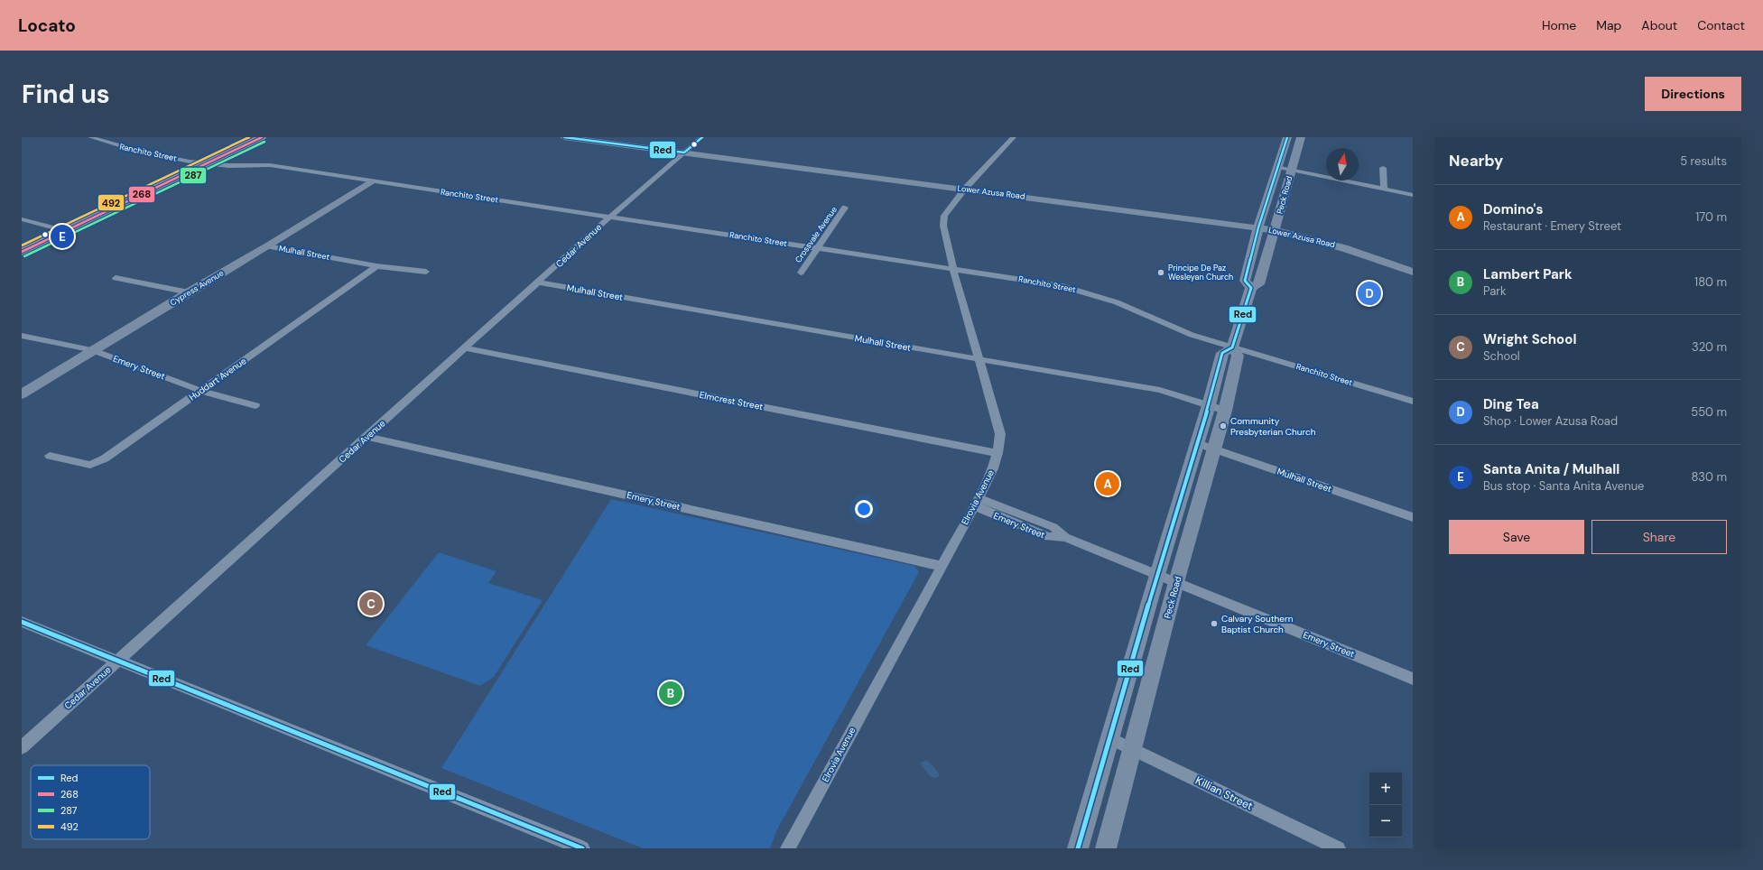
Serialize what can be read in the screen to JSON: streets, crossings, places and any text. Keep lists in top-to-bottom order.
{
  "streets": {
    "main road": ["Lower Azusa Road", "Peck Road", "Cypress Avenue"],
    "street": [
      "Ranchito Street",
      "Crossvale Avenue",
      "Cedar Avenue",
      "Mulhall Street",
      "Emery Street",
      "Huddart Avenue",
      "Elmcrest Street",
      "Elrovia Avenue",
      "Killian Street"
    ]
  },
  "crossings": [
    ["Ranchito Street", "Peck Road"],
    ["Ranchito Street", "Crossvale Avenue"],
    ["Ranchito Street", "Cedar Avenue"],
    ["Ranchito Street", "Cypress Avenue"],
    ["Ranchito Street", "Elrovia Avenue"],
    ["Lower Azusa Road", "Peck Road"],
    ["Lower Azusa Road", "Cedar Avenue"],
    ["Lower Azusa Road", "Elrovia Avenue"],
    ["Peck Road", "Mulhall Street"],
    ["Peck Road", "Emery Street"],
    ["Peck Road", "Killian Street"],
    ["Cedar Avenue", "Mulhall Street"],
    ["Cedar Avenue", "Emery Street"],
    ["Cedar Avenue", "Elmcrest Street"],
    ["Mulhall Street", "Cypress Avenue"],
    ["Mulhall Street", "Huddart Avenue"],
    ["Mulhall Street", "Elrovia Avenue"],
    ["Cypress Avenue", "Emery Street"],
    ["Emery Street", "Huddart Avenue"],
    ["Emery Street", "Elrovia Avenue"],
    ["Elmcrest Street", "Elrovia Avenue"]
  ],
  "places": ["Principe De Paz Wesleyan Church", "Community Presbyterian Church", "Calvary Southern Baptist Church"],
  "lines": [
    "transit line Red",
    "transit line 268",
    "transit line 492",
    "transit line 287"
  ],
  "legend": [
    "Red",
    "268",
    "287",
    "492"
  ],
  "north": "top",
  "page": {
    "header": "Locato",
    "nav": [
      "Home",
      "Map",
      "About",
      "Contact"
    ],
    "buttons": [
      "Directions",
      ["Save", "Share"]
    ],
    "title": "Find us",
    "heading": ["Nearby", "5 results"],
    "list": [
      {
        "mark": "A",
        "name": "Domino's",
        "note": "Restaurant · Emery Street",
        "value": "170 m"
      },
      {
        "mark": "B",
        "name": "Lambert Park",
        "note": "Park",
        "value": "180 m"
      },
      {
        "mark": "C",
        "name": "Wright School",
        "note": "School",
        "value": "320 m"
      },
      {
        "mark": "D",
        "name": "Ding Tea",
        "note": "Shop · Lower Azusa Road",
        "value": "550 m"
      },
      {
        "mark": "E",
        "name": "Santa Anita / Mulhall",
        "note": "Bus stop · Santa Anita Avenue",
        "value": "830 m"
      }
    ],
    "pins": [
      "E",
      "D",
      "A",
      "C",
      "B"
    ],
    "map_buttons": ["+", "−"]
  }
}
